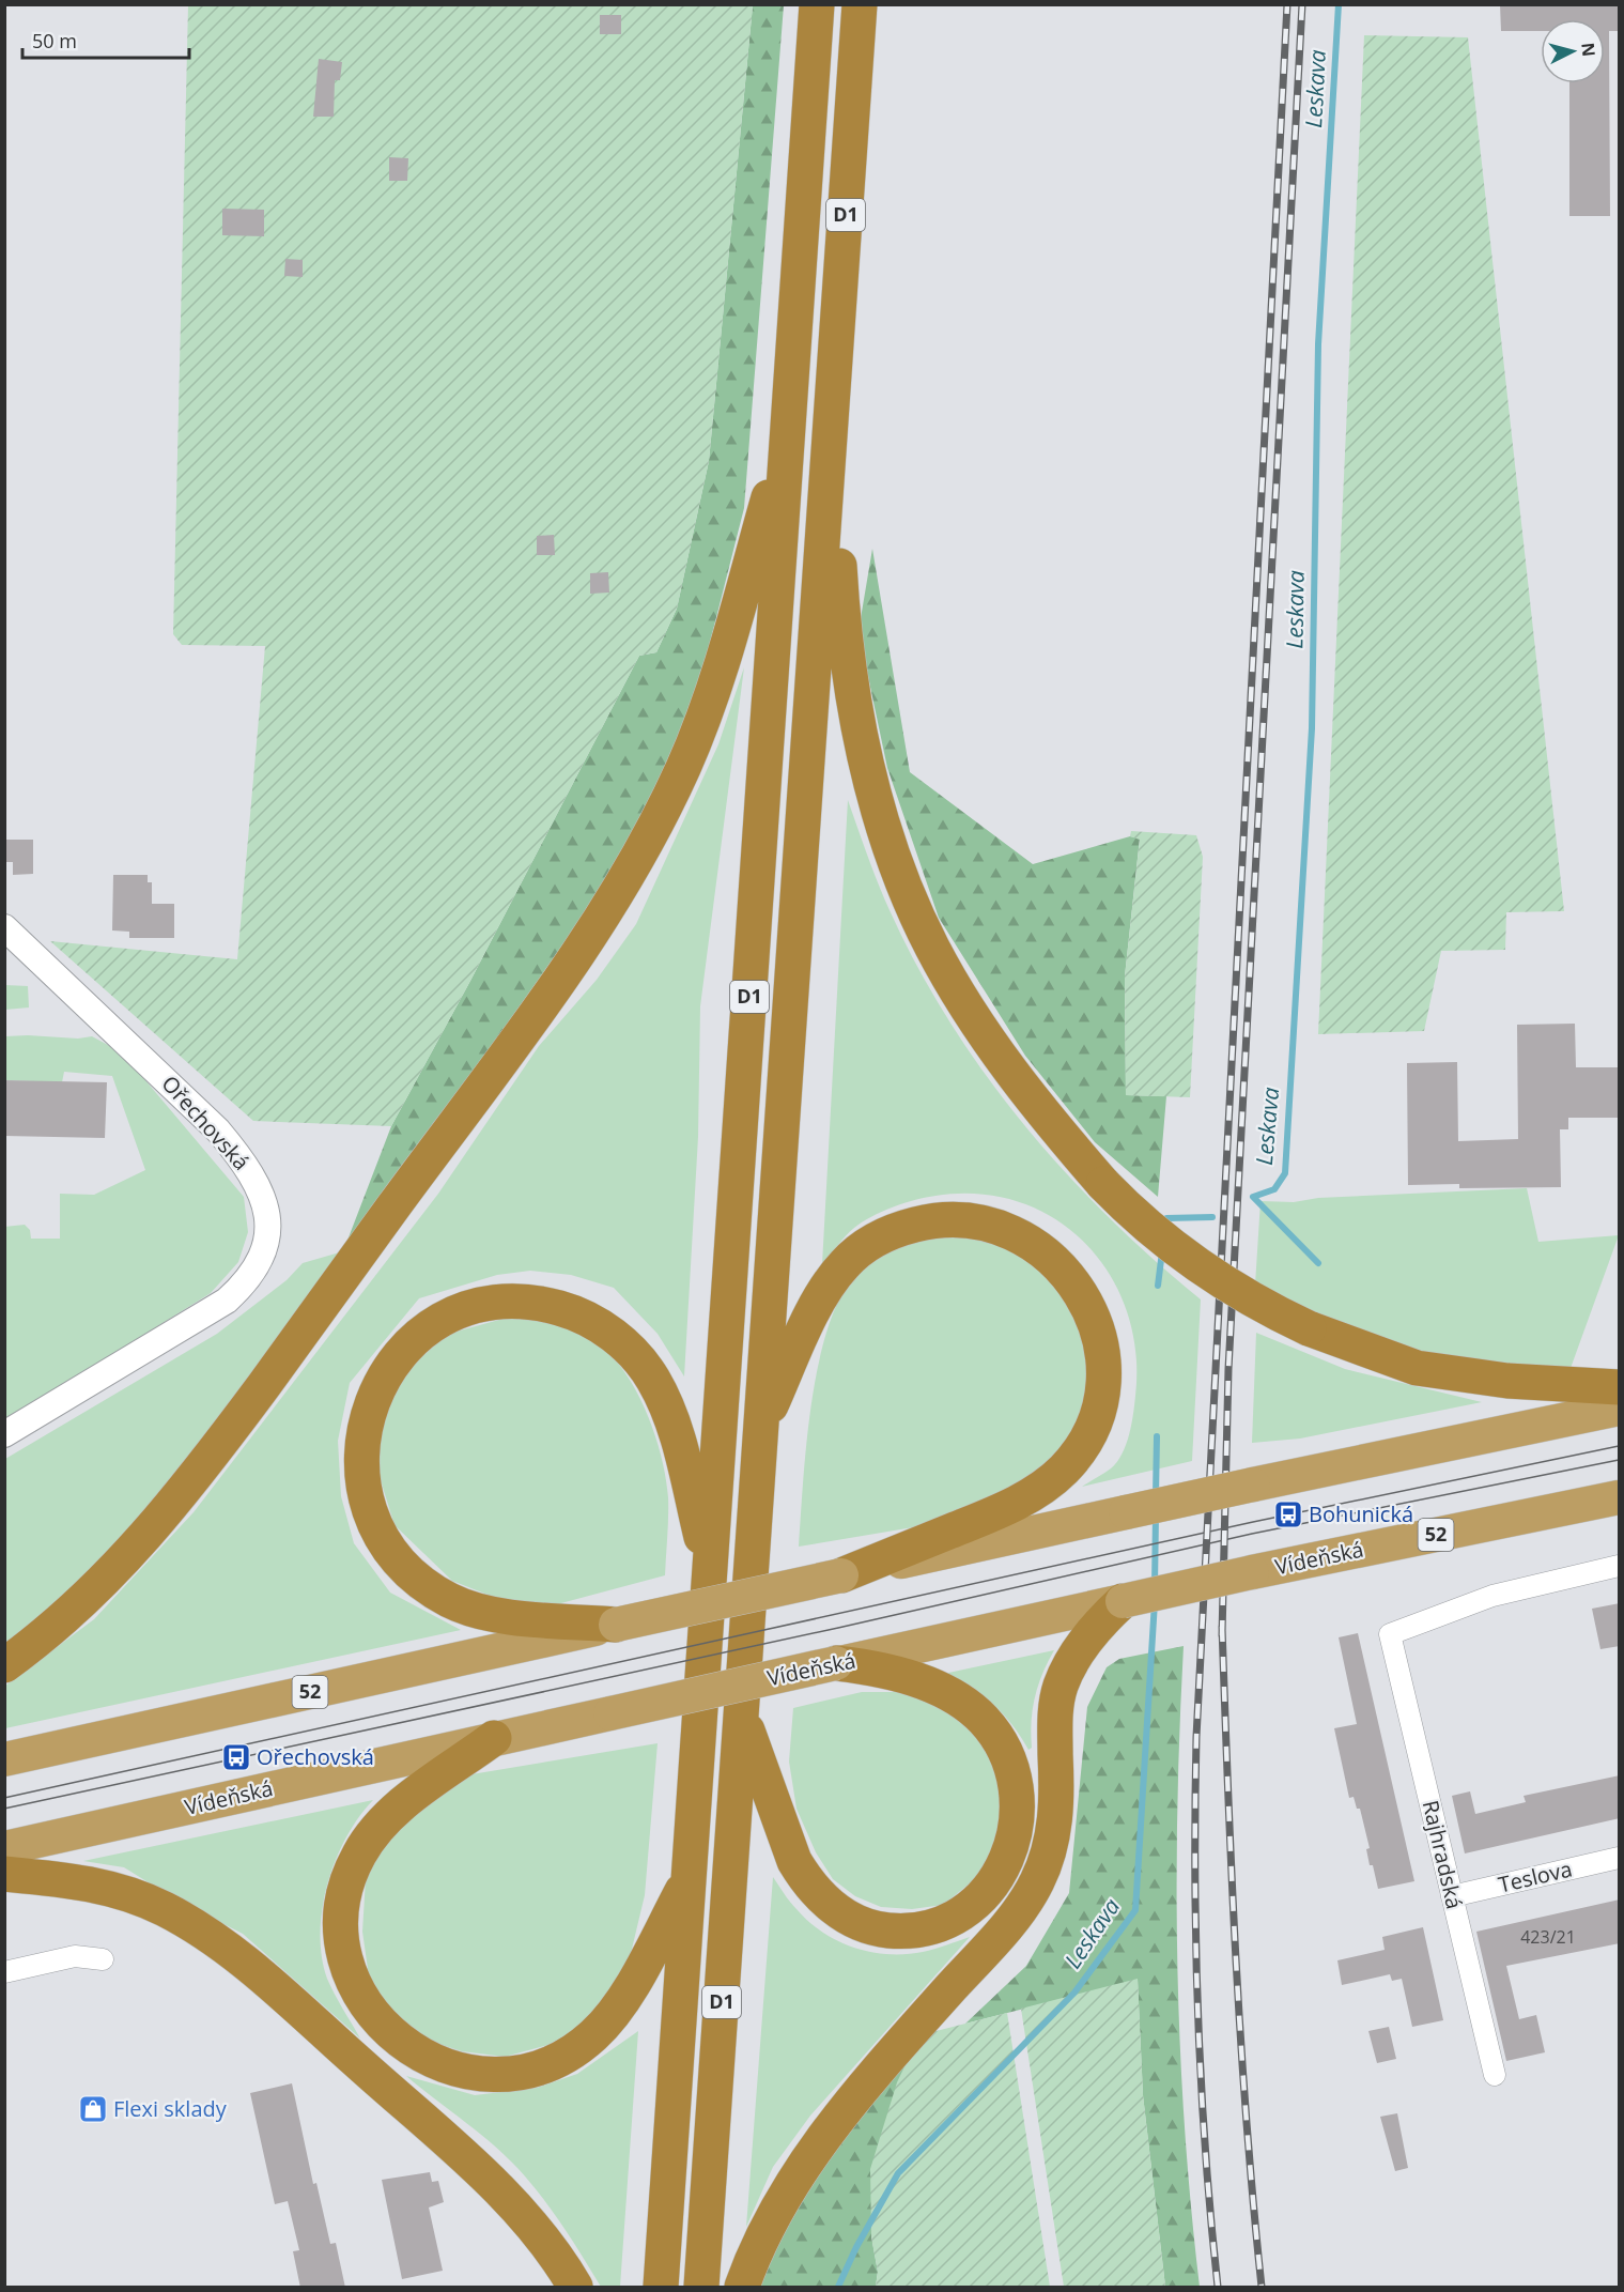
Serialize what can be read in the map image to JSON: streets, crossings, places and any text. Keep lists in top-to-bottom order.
{
  "streets": {
    "highway": ["D1", "52", "Vídeňská"],
    "street": ["Ořechovská", "Rajhradská", "Teslova"]
  },
  "crossings": [
    ["Rajhradská", "Teslova"]
  ],
  "water": ["Leskava"],
  "places": {
    "bus stop": ["Bohunická", "Ořechovská"],
    "shop": ["Flexi sklady"]
  },
  "house_numbers": ["423/21"],
  "scale_bar": "50 m",
  "north": "right"
}
